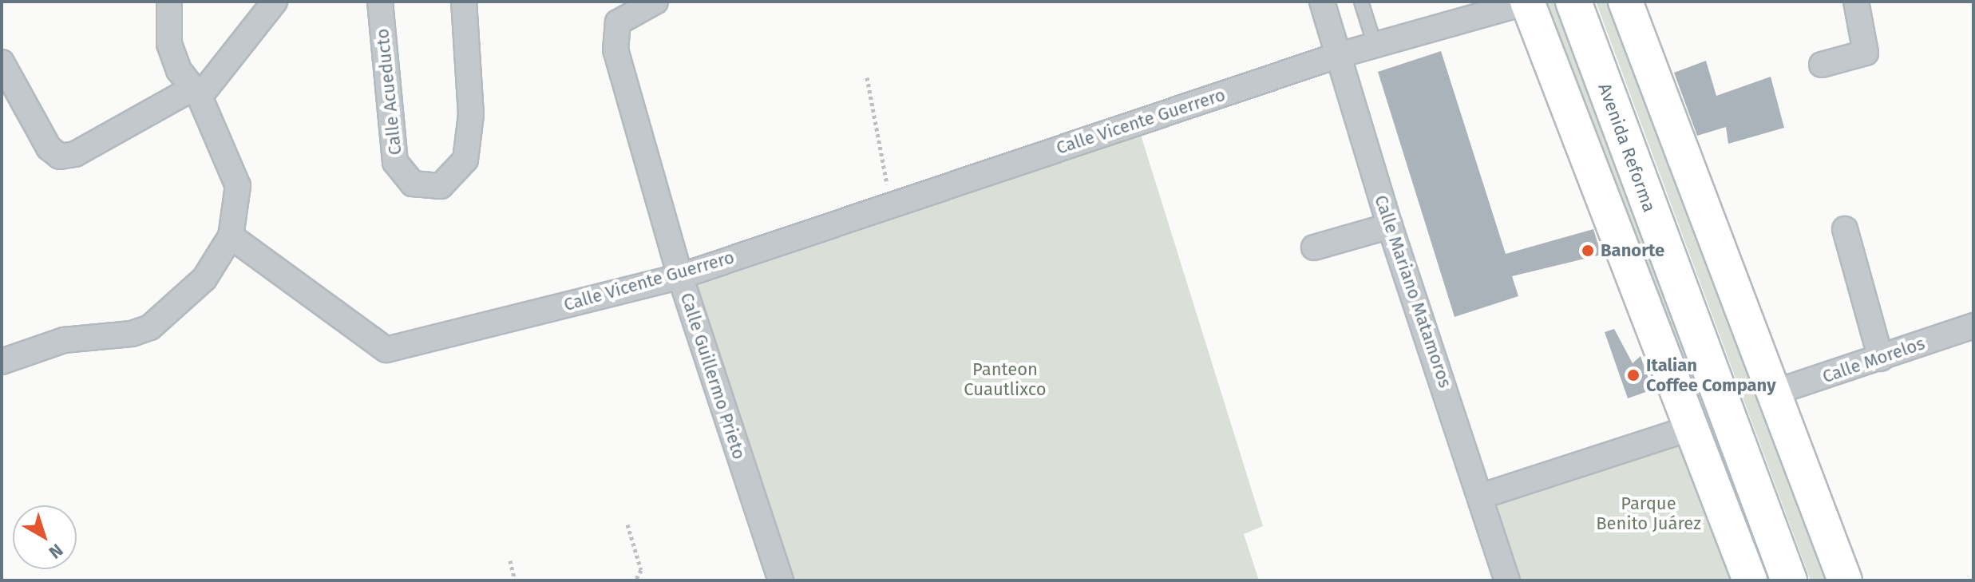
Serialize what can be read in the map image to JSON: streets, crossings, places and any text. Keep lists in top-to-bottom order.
{
  "streets": {
    "main road": ["Avenida Reforma"],
    "street": [
      "Calle Acueducto",
      "Calle Vicente Guerrero",
      "Calle Mariano Matamoros",
      "Calle Morelos",
      "Calle Guillermo Prieto"
    ]
  },
  "crossings": [
    ["Calle Vicente Guerrero", "Calle Mariano Matamoros"],
    ["Calle Vicente Guerrero", "Calle Guillermo Prieto"]
  ],
  "parks": ["Panteon Cuautlixco", "Parque Benito Juárez"],
  "places": ["Banorte", "Italian Coffee Company"],
  "north": "bottom right"
}
